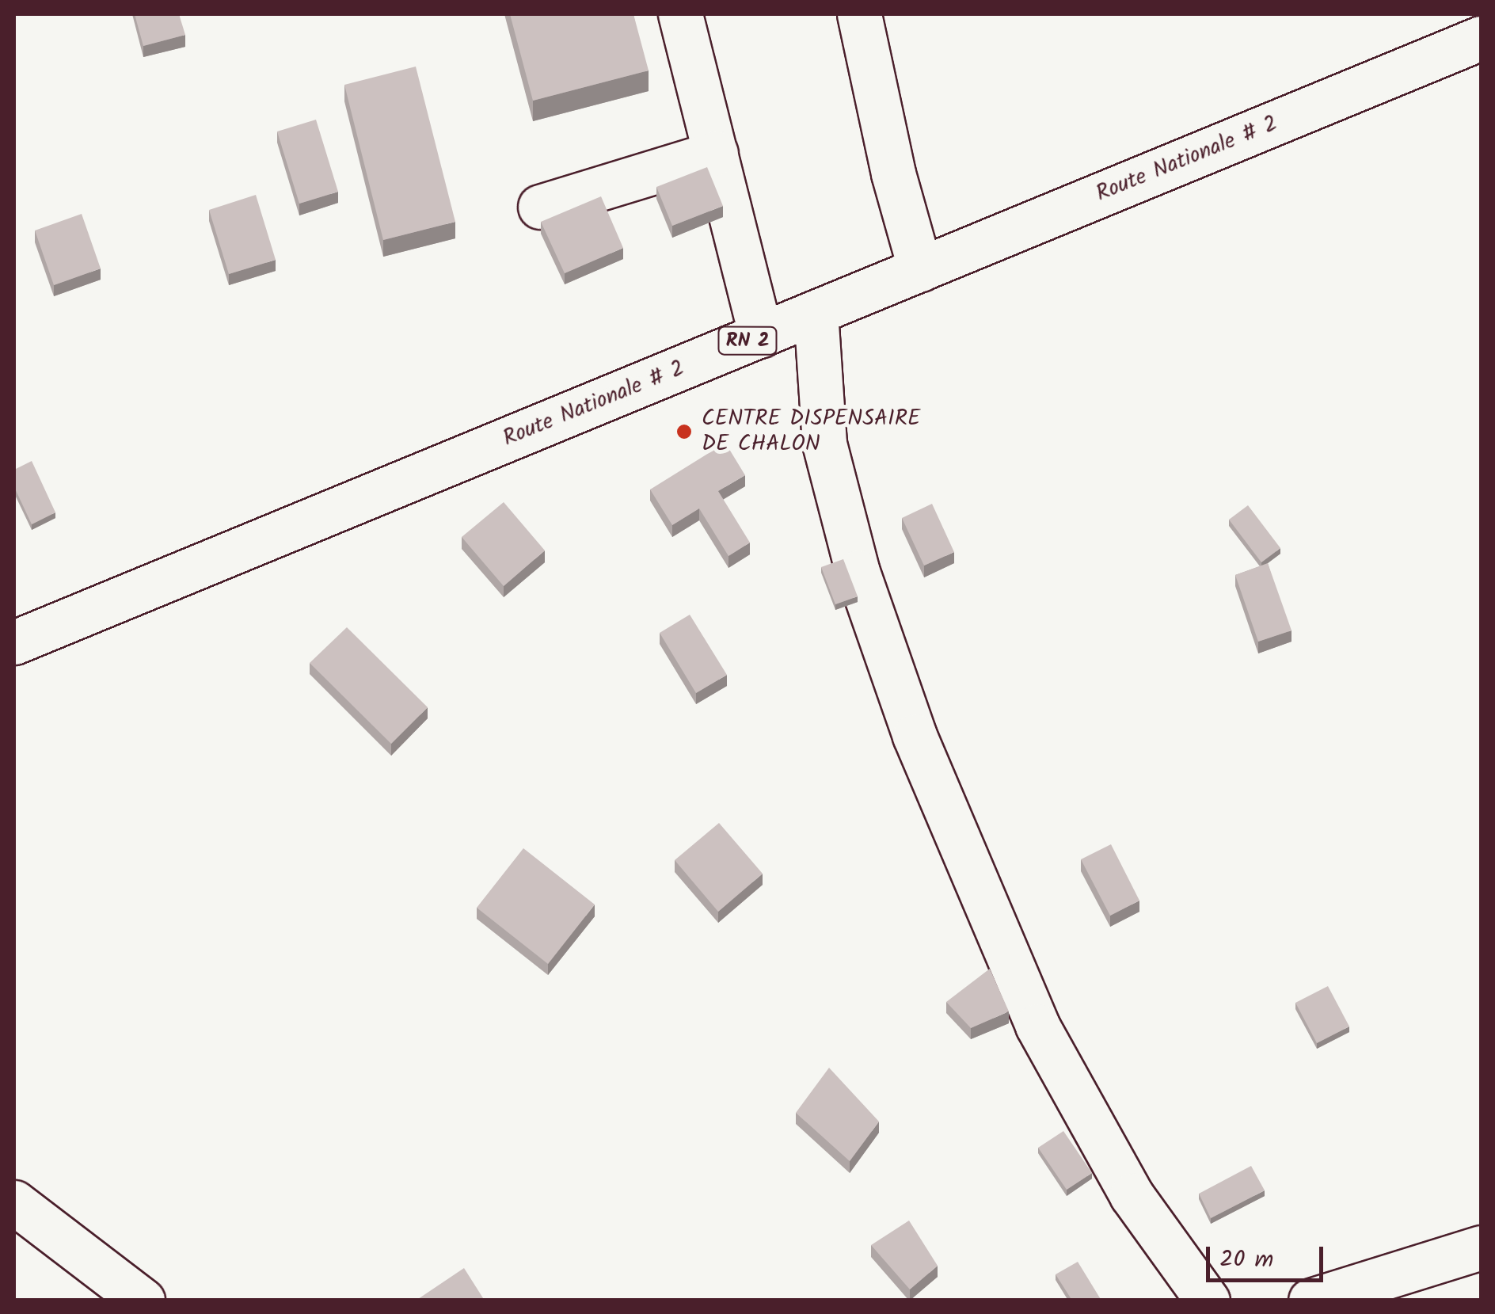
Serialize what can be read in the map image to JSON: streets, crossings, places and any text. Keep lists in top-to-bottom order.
{
  "streets": {
    "street": ["Route Nationale # 2", "RN 2"]
  },
  "places": ["CENTRE DISPENSAIRE DE CHALON"],
  "scale_bar": "20 m"
}
